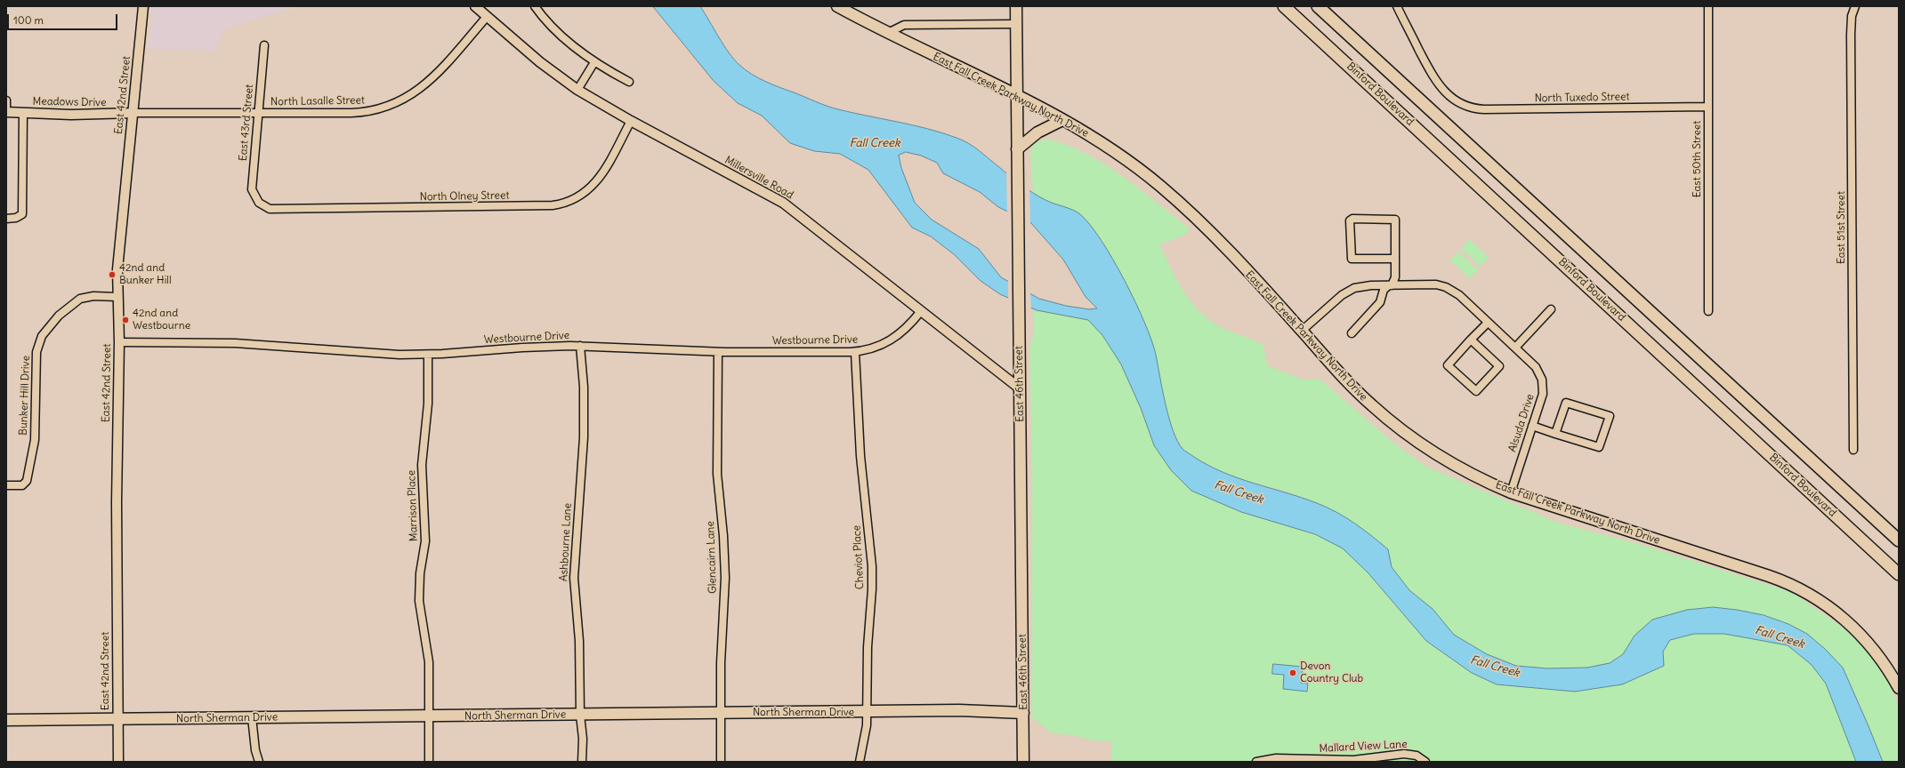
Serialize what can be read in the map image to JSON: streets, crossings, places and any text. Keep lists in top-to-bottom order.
{
  "streets": {
    "main road": [
      "Binford Boulevard",
      "East Fall Creek Parkway North Drive",
      "East 46th Street",
      "North Sherman Drive"
    ],
    "street": [
      "East 42nd Street",
      "North Tuxedo Street",
      "North Lasalle Street",
      "Meadows Drive",
      "East 43rd Street",
      "East 50th Street",
      "Millersville Road",
      "North Olney Street",
      "East 51st Street",
      "Westbourne Drive",
      "Bunker Hill Drive",
      "Alsuda Drive",
      "Marrison Place",
      "Ashbourne Lane",
      "Glencairn Lane",
      "Cheviot Place",
      "Mallard View Lane"
    ]
  },
  "crossings": [
    ["East 42nd Street", "North Lasalle Street"],
    ["East 42nd Street", "Meadows Drive"],
    ["East 42nd Street", "Westbourne Drive"],
    ["East 42nd Street", "Bunker Hill Drive"],
    ["East 42nd Street", "North Sherman Drive"],
    ["East Fall Creek Parkway North Drive", "East 46th Street"],
    ["East Fall Creek Parkway North Drive", "Alsuda Drive"],
    ["North Tuxedo Street", "East 50th Street"],
    ["North Lasalle Street", "Meadows Drive"],
    ["North Lasalle Street", "East 43rd Street"],
    ["North Lasalle Street", "Millersville Road"],
    ["East 43rd Street", "North Olney Street"],
    ["Millersville Road", "North Olney Street"],
    ["Millersville Road", "Westbourne Drive"],
    ["Millersville Road", "East 46th Street"],
    ["Westbourne Drive", "Marrison Place"],
    ["Westbourne Drive", "Ashbourne Lane"],
    ["Westbourne Drive", "Glencairn Lane"],
    ["Westbourne Drive", "Cheviot Place"],
    ["East 46th Street", "North Sherman Drive"],
    ["Marrison Place", "North Sherman Drive"],
    ["Ashbourne Lane", "North Sherman Drive"],
    ["Glencairn Lane", "North Sherman Drive"],
    ["Cheviot Place", "North Sherman Drive"]
  ],
  "water": ["Fall Creek"],
  "places": ["42nd and Bunker Hill", "42nd and Westbourne", "Devon Country Club"],
  "scale_bar": "100 m"
}
